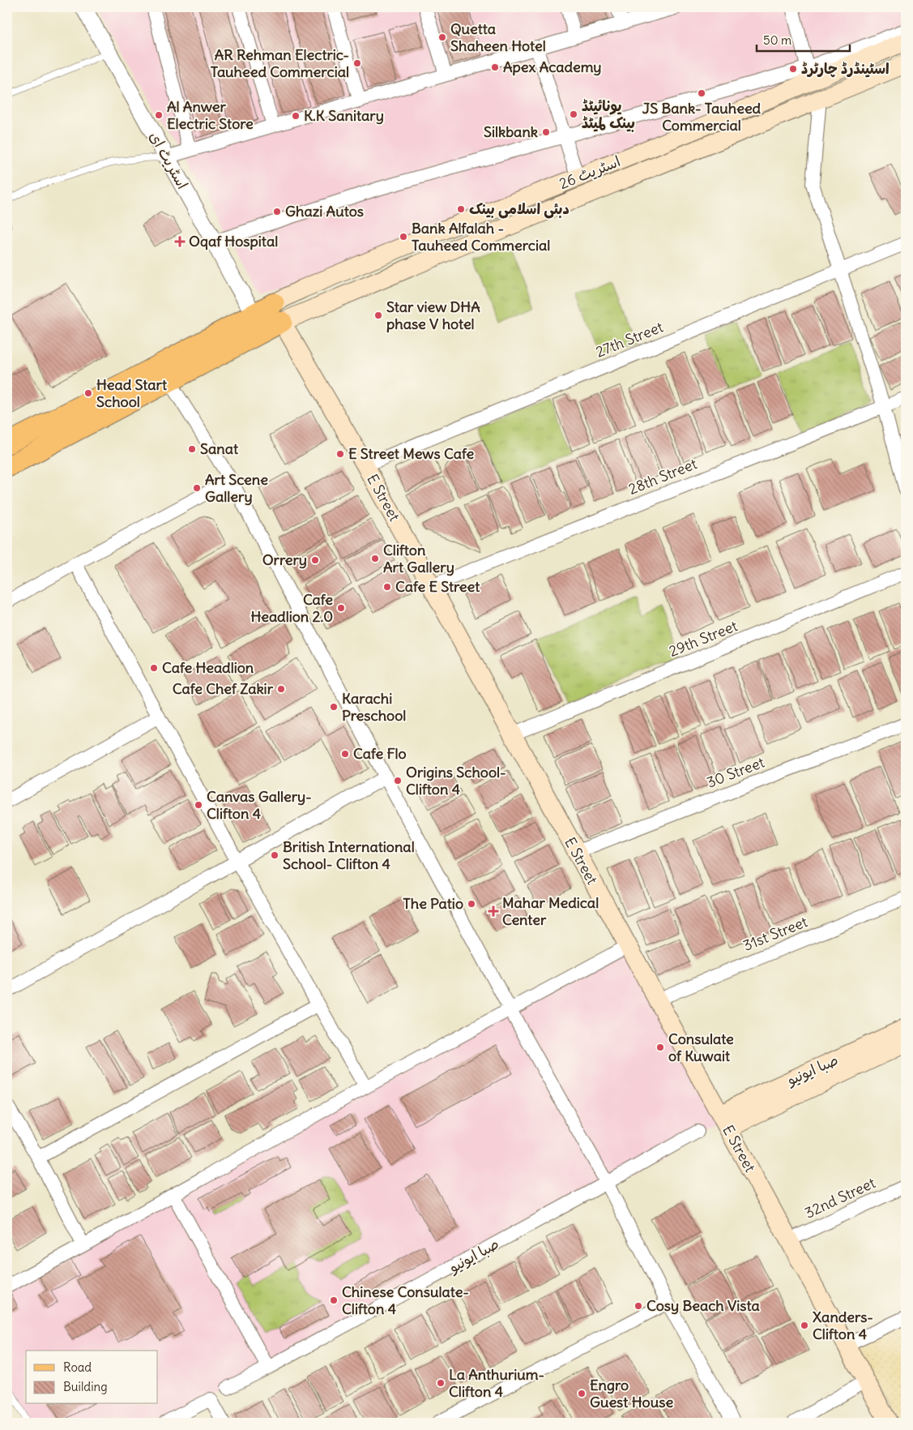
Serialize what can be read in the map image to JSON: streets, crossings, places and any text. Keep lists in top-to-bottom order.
{
  "streets": {
    "main road": ["اسٹریٹ 26", "E Street", "صبا ایونیو"],
    "street": [
      "اسٹریٹ ای",
      "27th Street",
      "28th Street",
      "29th Street",
      "30 Street",
      "31st Street",
      "32nd Street"
    ]
  },
  "crossings": [
    ["اسٹریٹ 26", "E Street"],
    ["27th Street", "E Street"],
    ["28th Street", "E Street"],
    ["E Street", "29th Street"],
    ["E Street", "30 Street"],
    ["E Street", "31st Street"],
    ["E Street", "صبا ایونیو"],
    ["E Street", "32nd Street"]
  ],
  "places": {
    "other": [
      "Quetta Shaheen Hotel",
      "AR Rehman Electric- Tauheed Commercial",
      "Apex Academy",
      "اسٹینڈرڈ چارٹرڈ",
      "JS Bank- Tauheed Commercial",
      "یونائیٹڈ بینک لمیٹڈ",
      "Al Anwer Electric Store",
      "K.K Sanitary",
      "Silkbank",
      "دبئی اسلامی بینک",
      "Ghazi Autos",
      "Bank Alfalah - Tauheed Commercial",
      "Star view DHA phase V hotel",
      "Head Start School",
      "Sanat",
      "E Street Mews Cafe",
      "Art Scene Gallery",
      "Clifton Art Gallery",
      "Orrery",
      "Cafe E Street",
      "Cafe Headlion 2.0",
      "Cafe Headlion",
      "Cafe Chef Zakir",
      "Karachi Preschool",
      "Cafe Flo",
      "Origins School- Clifton 4",
      "Canvas Gallery- Clifton 4",
      "British International School- Clifton 4",
      "The Patio",
      "Consulate of Kuwait",
      "Chinese Consulate- Clifton 4",
      "Cosy Beach Vista",
      "Xanders- Clifton 4",
      "La Anthurium- Clifton 4",
      "Engro Guest House"
    ],
    "health": ["Oqaf Hospital", "Mahar Medical Center"]
  },
  "legend": ["Road", "Building"],
  "scale_bar": "50 m"
}
